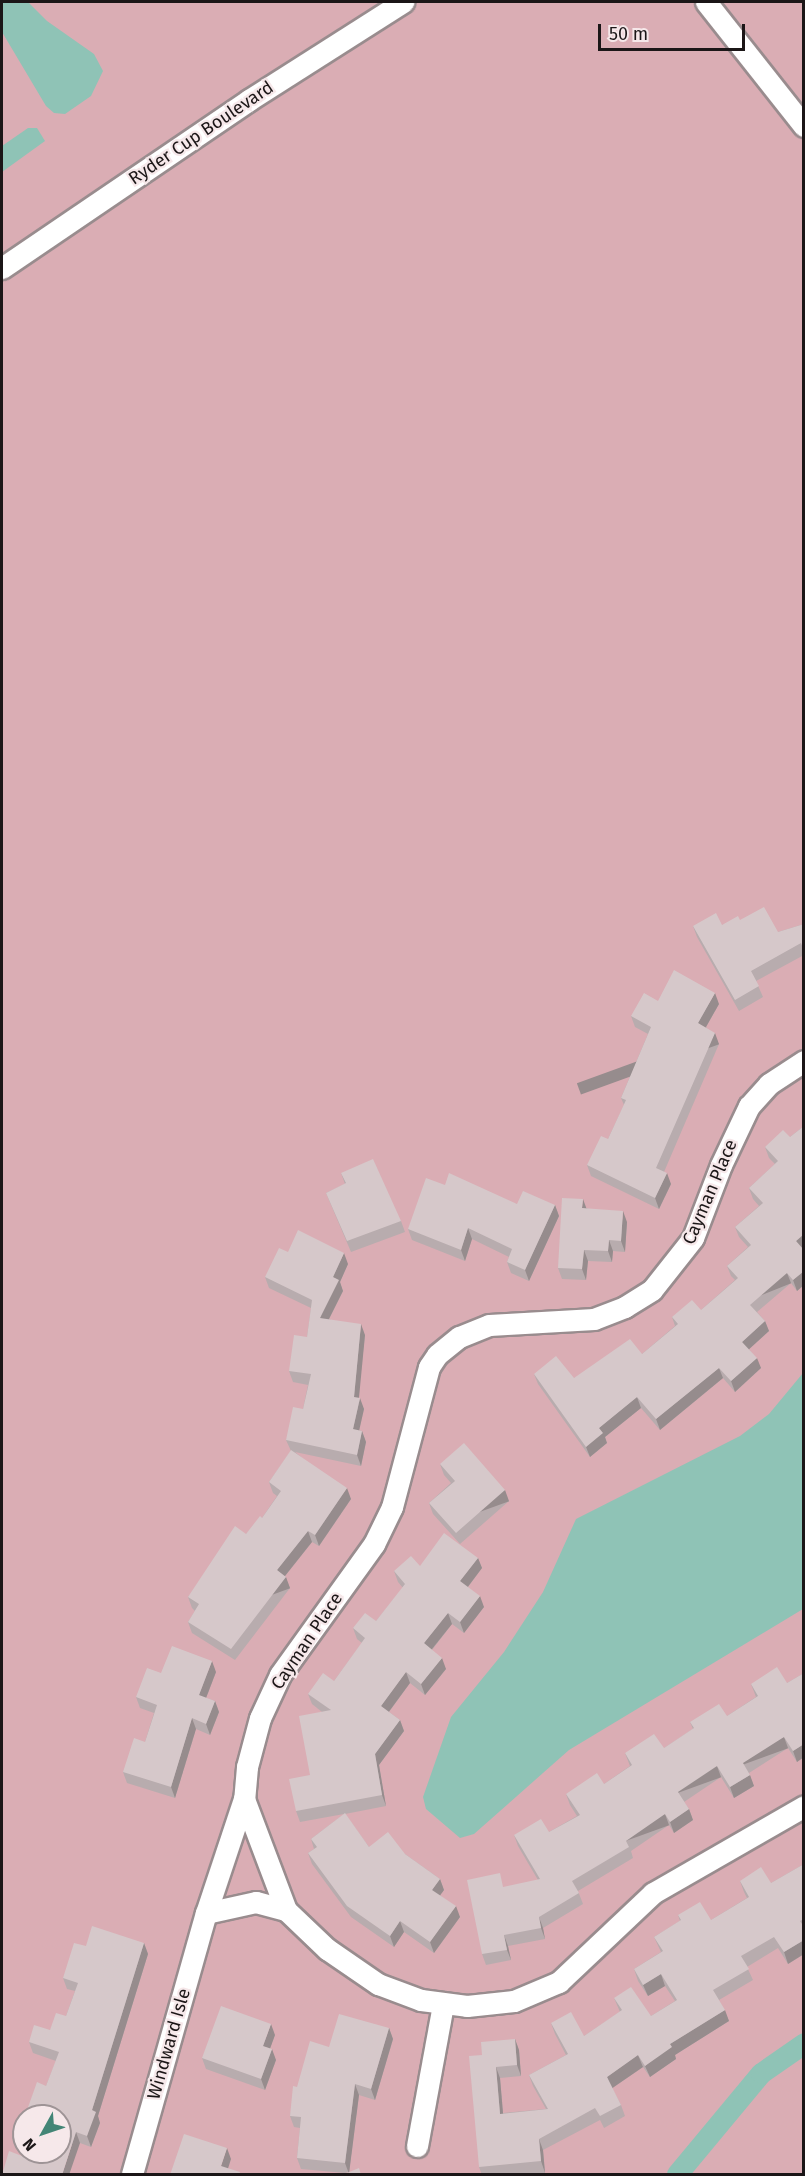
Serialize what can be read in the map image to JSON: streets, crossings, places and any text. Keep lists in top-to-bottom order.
{
  "streets": {
    "street": ["Ryder Cup Boulevard", "Cayman Place", "Windward Isle"]
  },
  "crossings": [
    ["Cayman Place", "Windward Isle"]
  ],
  "scale_bar": "50 m",
  "north": "bottom left"
}
